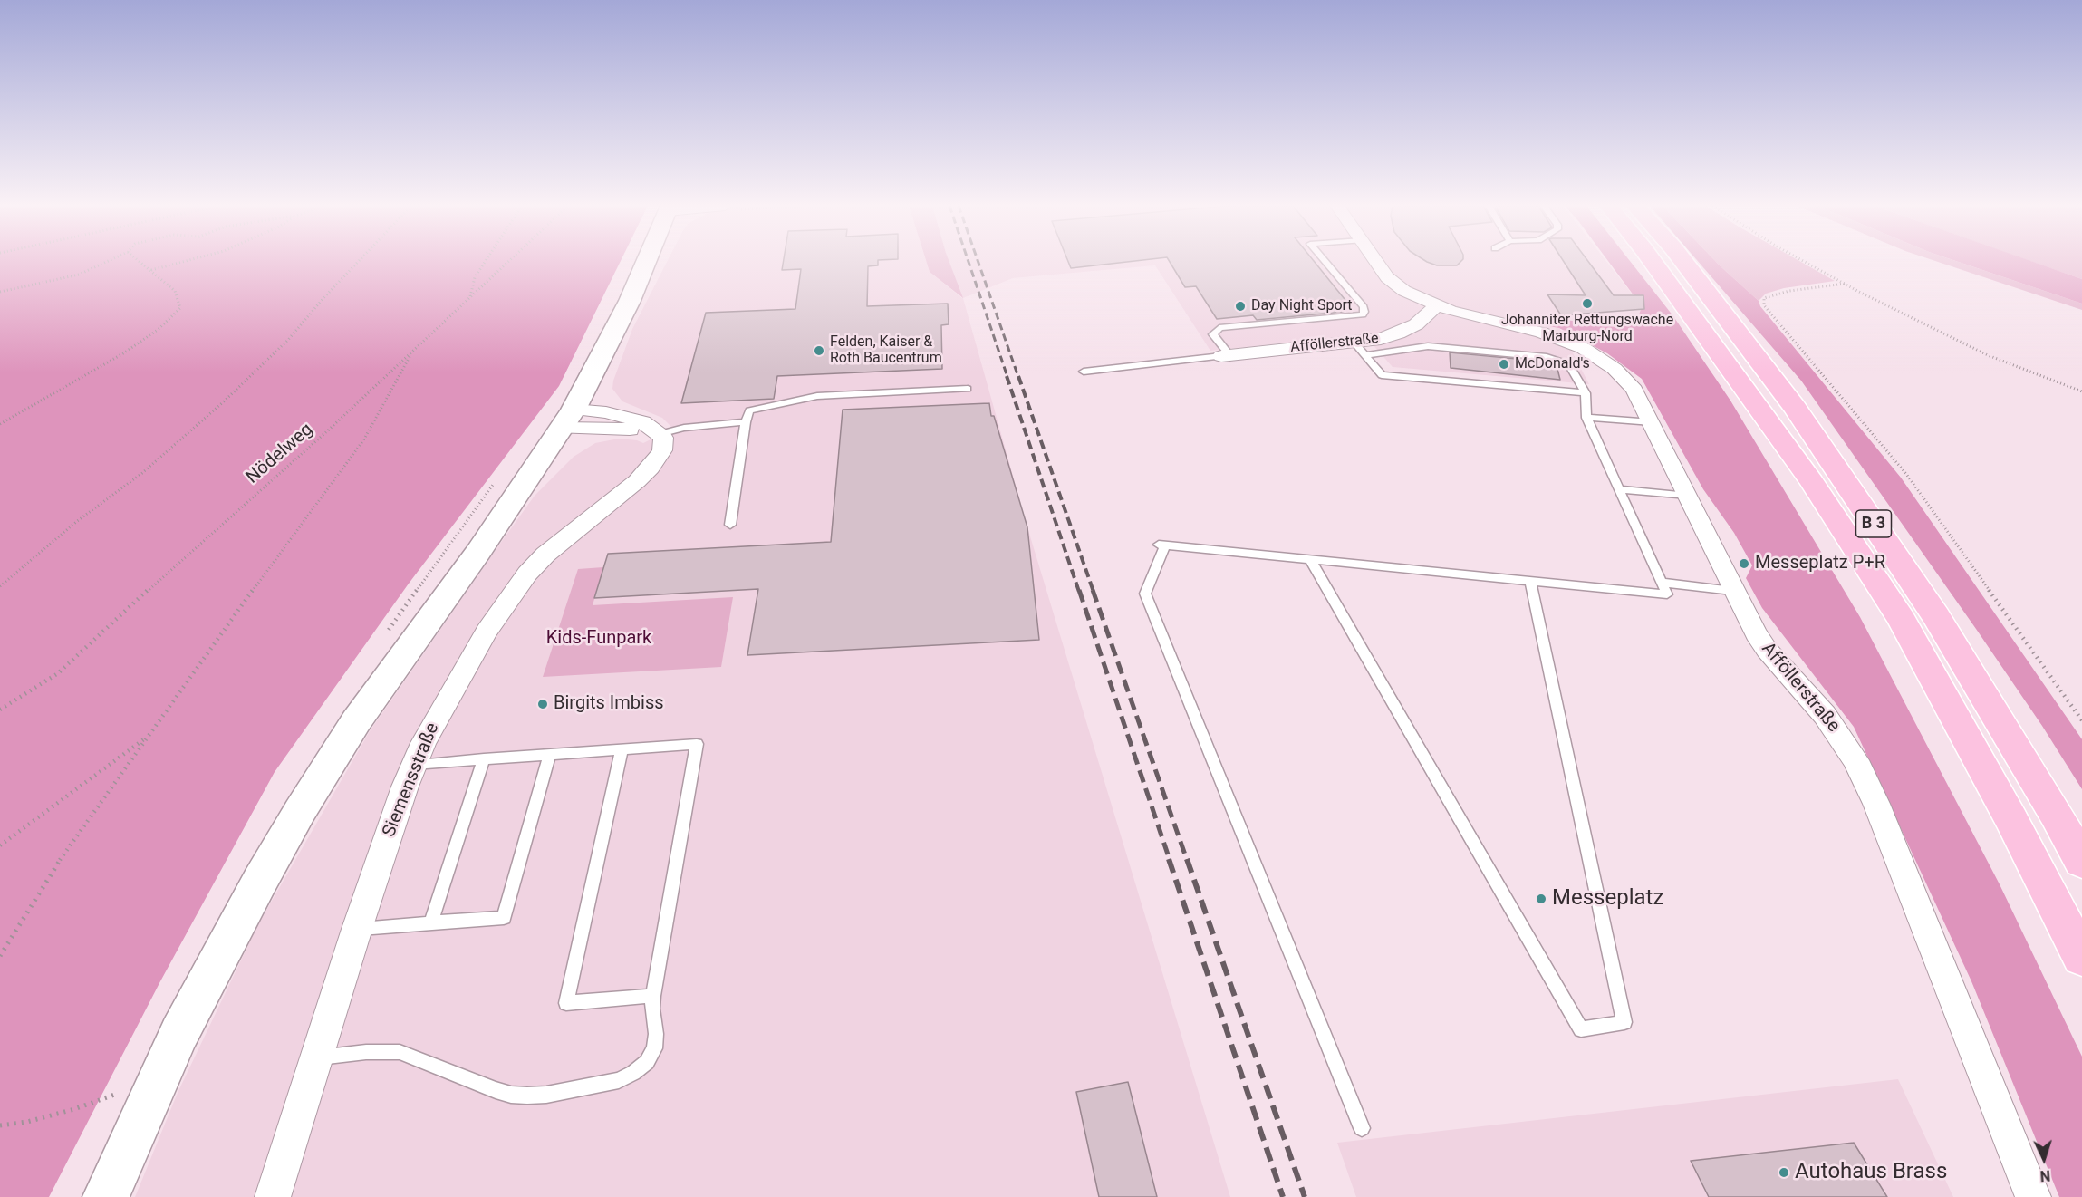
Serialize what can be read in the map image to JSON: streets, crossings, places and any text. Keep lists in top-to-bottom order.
{
  "streets": {
    "highway": ["B 3"],
    "street": ["Afföllerstraße", "Siemensstraße"],
    "path": ["Nödelweg"]
  },
  "parks": ["Kids-Funpark"],
  "places": [
    "Johanniter Rettungswache Marburg-Nord",
    "Day Night Sport",
    "Felden, Kaiser & Roth Baucentrum",
    "McDonald's",
    "Messeplatz P+R",
    "Birgits Imbiss",
    "Messeplatz",
    "Autohaus Brass"
  ],
  "north": "bottom"
}
